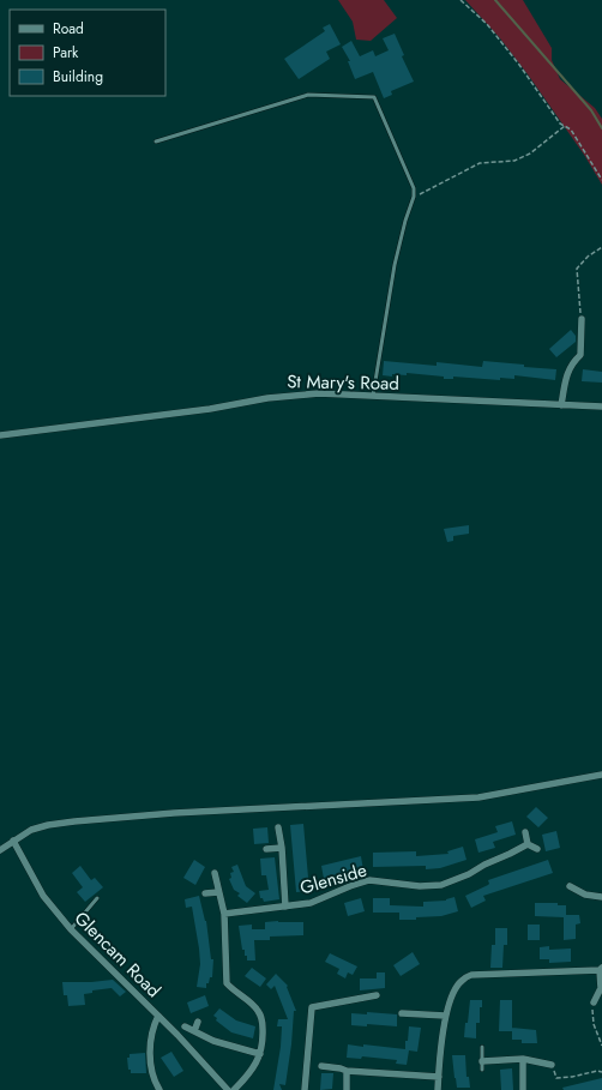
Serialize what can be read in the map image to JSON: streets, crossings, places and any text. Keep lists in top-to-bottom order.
{
  "streets": {
    "street": ["St Mary's Road", "Glenside", "Glencam Road"]
  },
  "legend": ["Road", "Park", "Building"]
}
